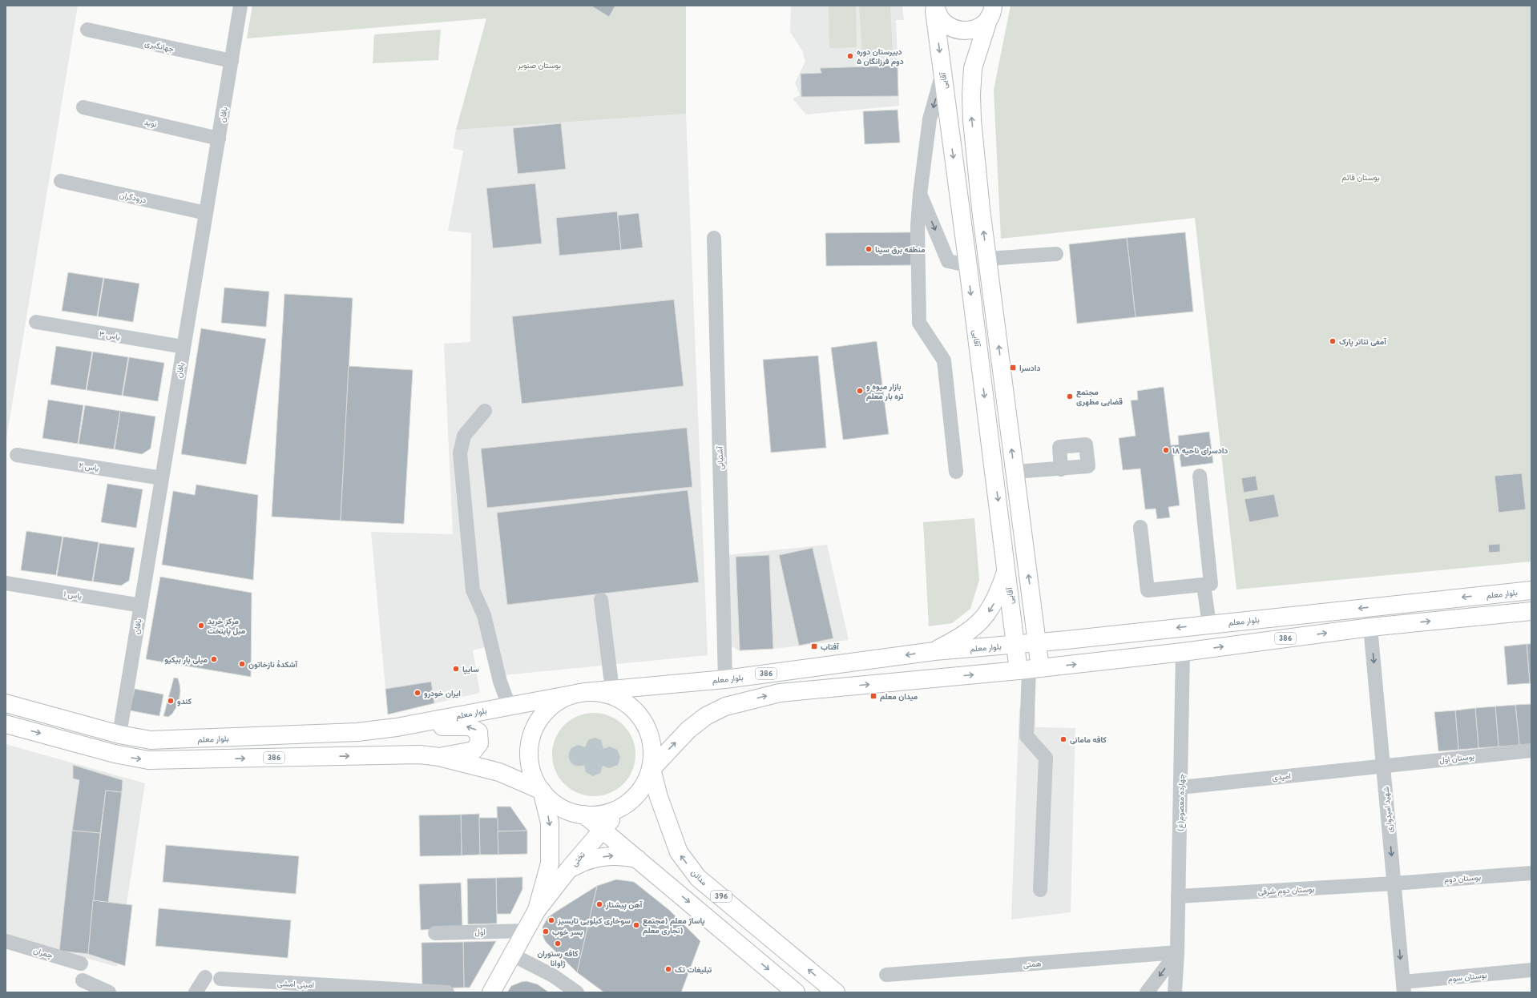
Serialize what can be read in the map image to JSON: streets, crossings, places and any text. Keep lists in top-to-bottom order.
{
  "streets": {
    "main road": [
      "آقایی",
      "بلوار معلم",
      "386",
      "تختی",
      "مدائن",
      "396"
    ],
    "street": [
      "جهانگیری",
      "بافان",
      "نوید",
      "درودگران",
      "یاس ۳",
      "آشتیانی",
      "یاس ۲",
      "یاس ۱",
      "بوستان اول",
      "امیدی",
      "چهارده معصوم(ع)",
      "شهيد امیدواری",
      "بوستان دوم",
      "بوستان دوم شرقی",
      "اول",
      "چمران",
      "همتی",
      "بوستان سوم",
      "امینی امشی"
    ]
  },
  "crossings": [
    ["جهانگیری", "بافان"],
    ["آقایی", "بلوار معلم"],
    ["آقایی", "386"],
    ["بافان", "نوید"],
    ["بافان", "درودگران"],
    ["بافان", "یاس ۳"],
    ["بافان", "یاس ۲"],
    ["بافان", "بلوار معلم"],
    ["بافان", "یاس ۱"],
    ["آشتیانی", "بلوار معلم"],
    ["386", "چهارده معصوم(ع)"],
    ["386", "شهيد امیدواری"],
    ["386", "تختی"],
    ["386", "مدائن"],
    ["بوستان اول", "امیدی"],
    ["بوستان اول", "شهيد امیدواری"],
    ["امیدی", "چهارده معصوم(ع)"],
    ["امیدی", "شهيد امیدواری"],
    ["چهارده معصوم(ع)", "بوستان دوم شرقی"],
    ["چهارده معصوم(ع)", "همتی"],
    ["شهيد امیدواری", "بوستان دوم"],
    ["شهيد امیدواری", "بوستان دوم شرقی"],
    ["شهيد امیدواری", "بوستان سوم"],
    ["تختی", "اول"],
    ["بوستان دوم", "بوستان دوم شرقی"]
  ],
  "one_way": ["شهيد امیدواری"],
  "parks": ["بوستان صنوبر", "بوستان قائم"],
  "places": {
    "other": [
      "دبیرستان دوره دوم فرزانگان ۵",
      "منطقه برق سینا",
      "آمفی تئاتر پارک",
      "بازار میوه و تره بار معلم",
      "مجتمع قضایی مطهری",
      "دادسرای ناحیه ۱۸",
      "مرکز خرید مبل پایتخت",
      "میلی بار بیکیو",
      "آشکدهٔ نازخاتون",
      "سایپا",
      "ایران خودرو",
      "کندو",
      "کافه مامانی",
      "آهن پیشتاز",
      "سوخاری کیلویی تایسیز",
      "پاساژ معلم (مجتمع تجاری معلم)",
      "پسر خوب",
      "کافه رستوران ژاوانا",
      "تبلیغات تک"
    ],
    "transit": ["دادسرا", "آفتاب", "میدان معلم"]
  }
}
